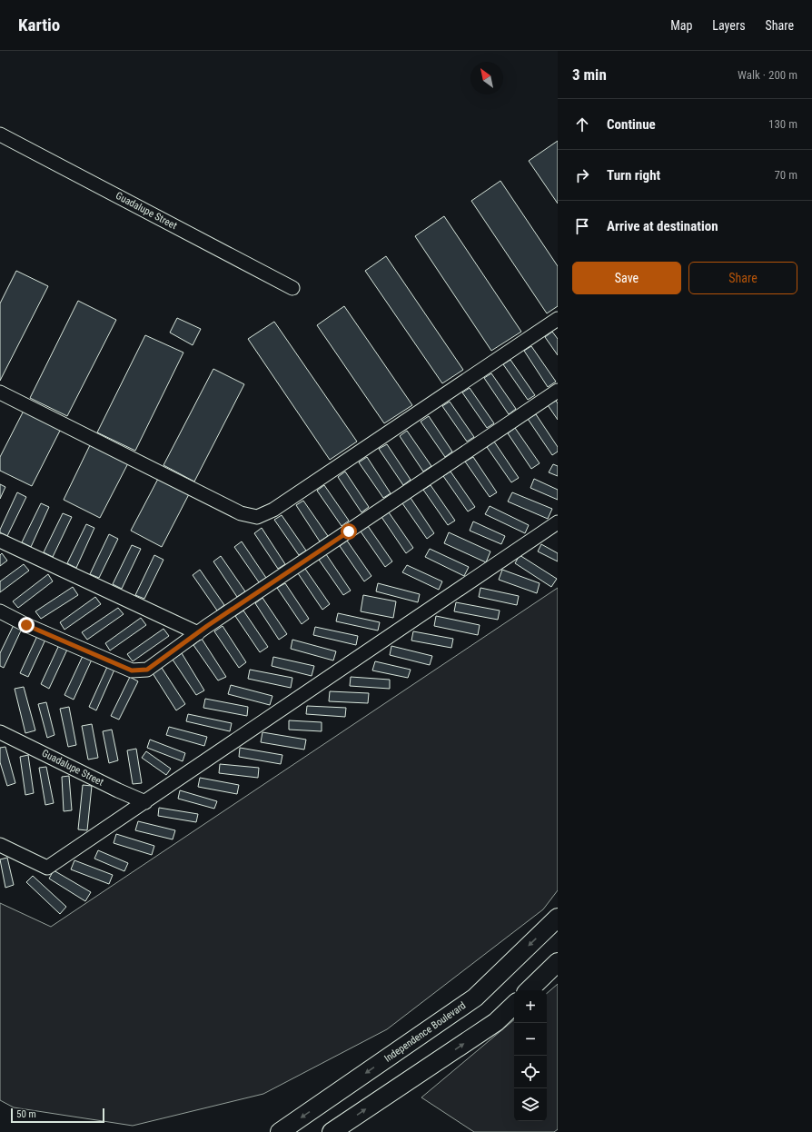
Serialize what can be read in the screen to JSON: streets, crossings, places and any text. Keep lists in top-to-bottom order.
{
  "streets": {
    "main road": ["Independence Boulevard"],
    "street": ["Guadalupe Street"]
  },
  "scale_bar": "50 m",
  "north": "top left",
  "page": {
    "header": "Kartio",
    "nav": ["Map", "Layers", "Share"],
    "heading": ["3 min", "Walk · 200 m"],
    "list": [
      ["Continue", "130 m"],
      ["Turn right", "70 m"],
      "Arrive at destination"
    ],
    "buttons": ["Save", "Share"],
    "map_buttons": ["+", "−"],
    "scale": "50 m"
  }
}
